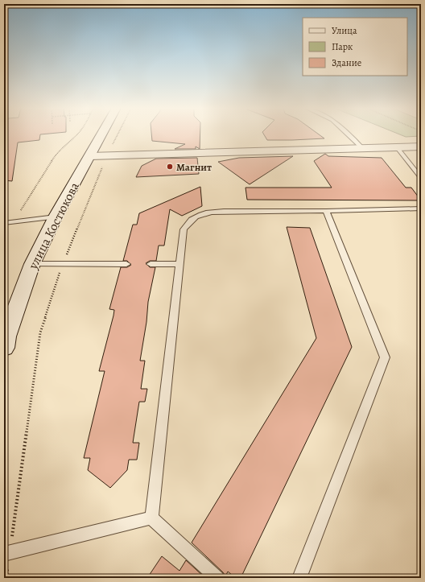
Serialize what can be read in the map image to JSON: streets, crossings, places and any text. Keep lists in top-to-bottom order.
{
  "streets": {
    "main road": ["улица Костюкова"]
  },
  "places": ["Магнит"],
  "legend": ["Улица", "Парк", "Здание"]
}
